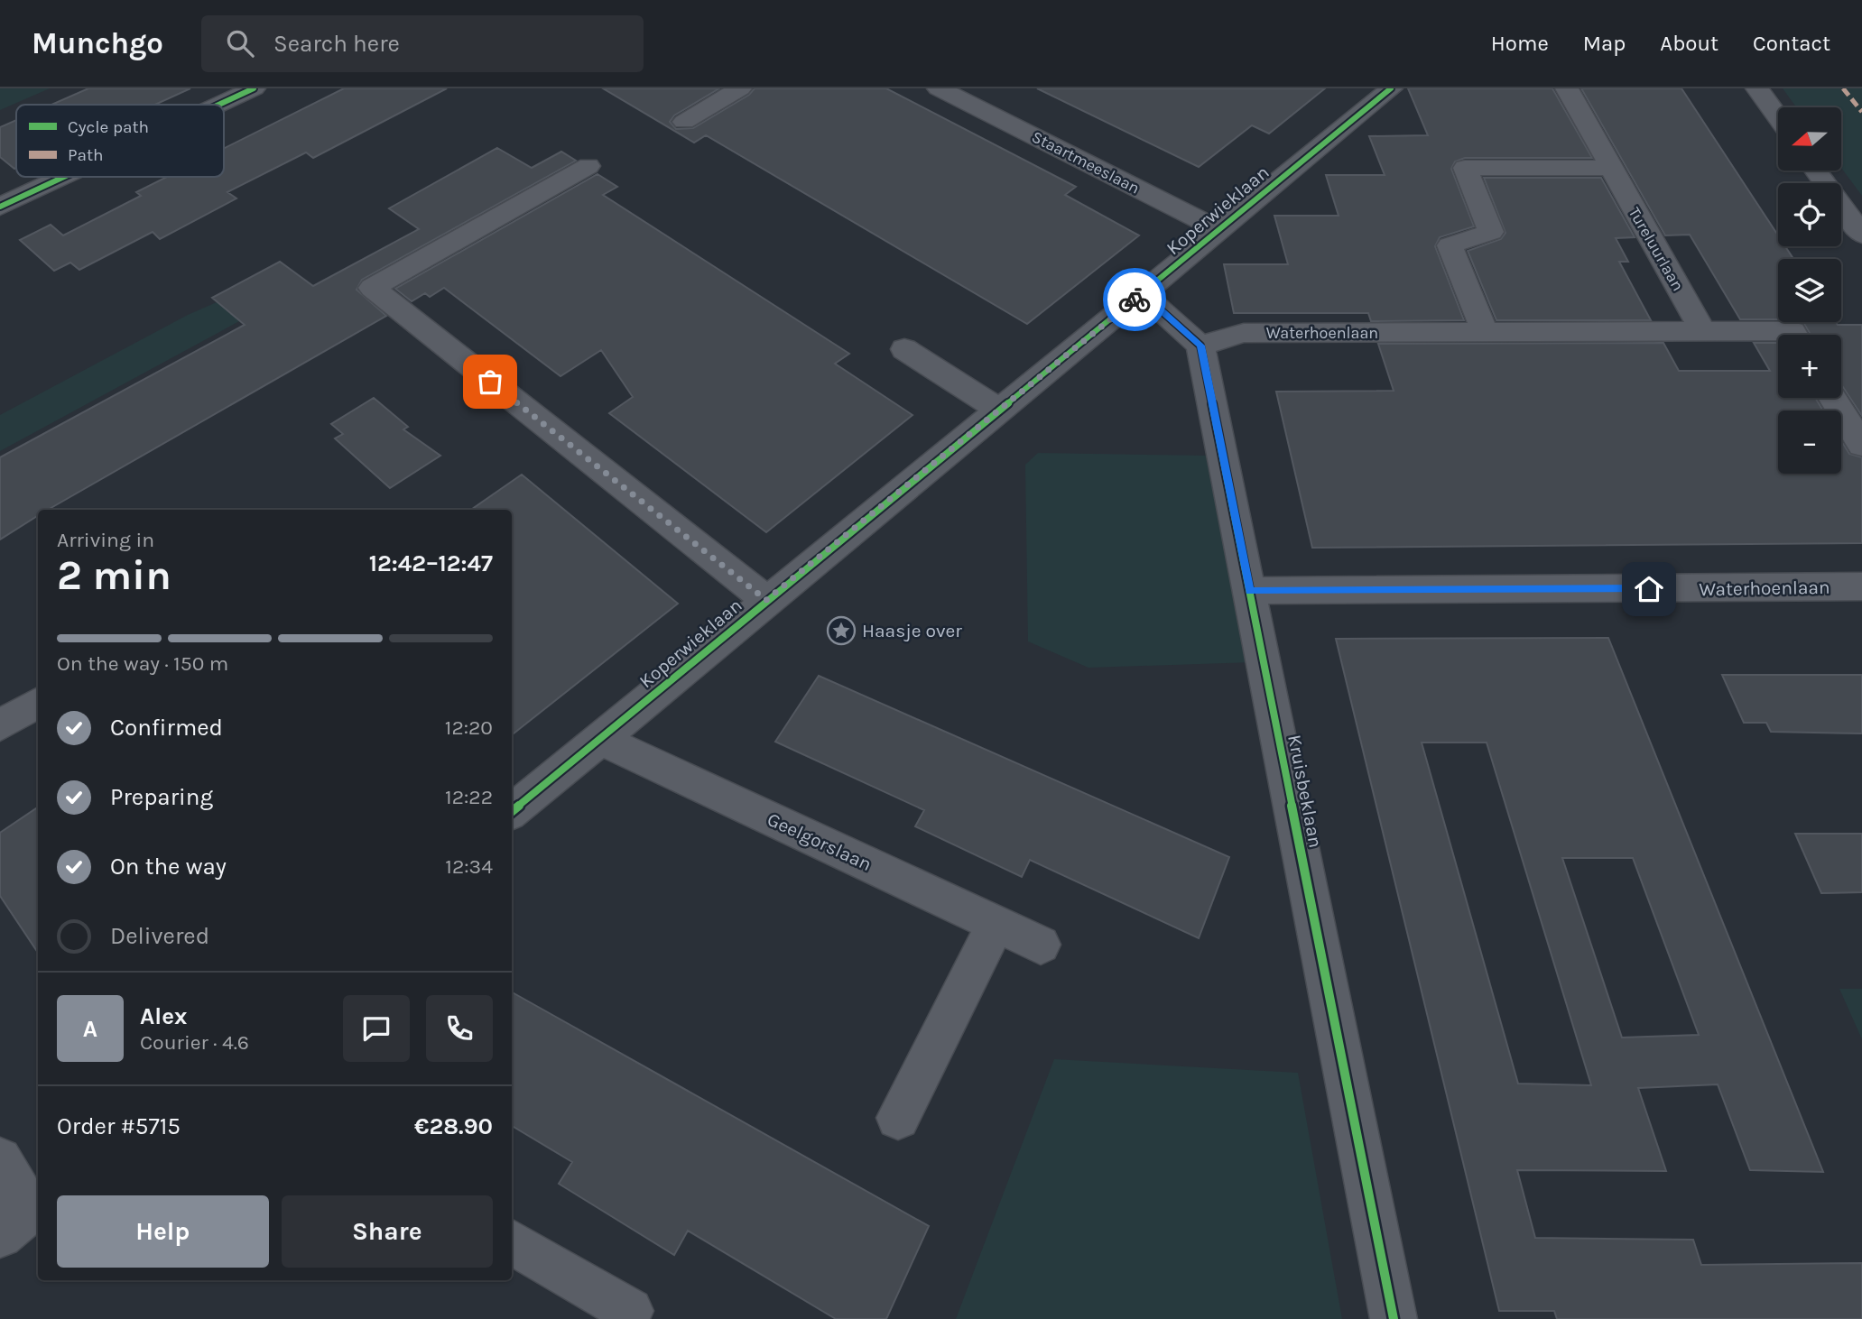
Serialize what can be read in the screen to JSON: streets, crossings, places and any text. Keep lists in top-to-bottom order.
{
  "streets": {
    "street": [
      "Staartmeeslaan",
      "Koperwieklaan",
      "Tureluurlaan",
      "Waterhoenlaan",
      "Kruisbeklaan",
      "Geelgorslaan"
    ]
  },
  "crossings": [
    ["Staartmeeslaan", "Koperwieklaan"],
    ["Koperwieklaan", "Geelgorslaan"],
    ["Tureluurlaan", "Waterhoenlaan"],
    ["Waterhoenlaan", "Kruisbeklaan"]
  ],
  "places": {
    "place": ["Haasje over"]
  },
  "legend": ["Cycle path", "Path"],
  "north": "left",
  "page": {
    "header": "Munchgo",
    "search": "Search here",
    "nav": [
      "Home",
      "Map",
      "About",
      "Contact"
    ],
    "map_buttons": ["+", "−"],
    "heading": ["2 min", "Arriving in", "12:42–12:47"],
    "panel": [
      "Alex",
      "Courier · 4.6",
      "Order #5715",
      "€28.90"
    ],
    "bar": "On the way · 150 m",
    "list": [
      ["Confirmed", "12:20"],
      ["Preparing", "12:22"],
      ["On the way", "12:34"],
      "Delivered"
    ],
    "round": "A",
    "buttons": ["Help", "Share"]
  }
}
